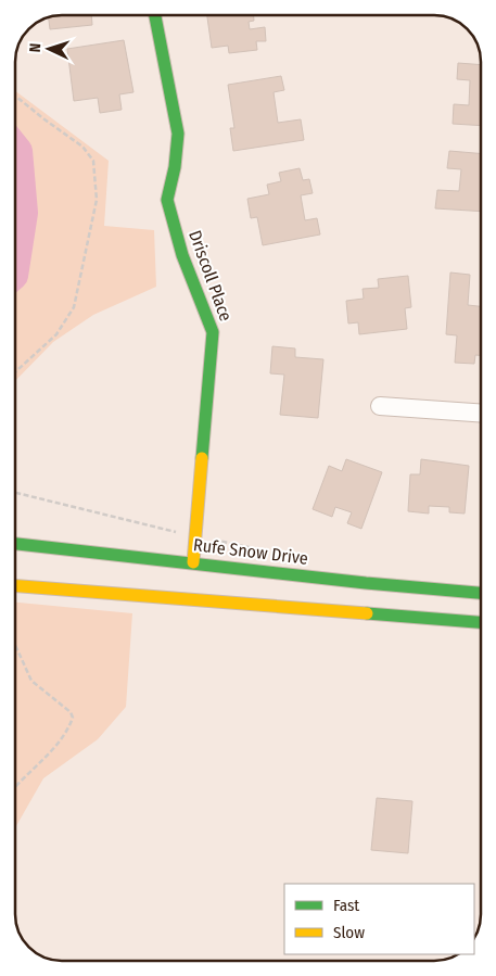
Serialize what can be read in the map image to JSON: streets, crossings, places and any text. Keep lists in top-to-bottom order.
{
  "streets": {
    "main road": ["Driscoll Place", "Rufe Snow Drive"]
  },
  "crossings": [
    ["Driscoll Place", "Rufe Snow Drive"]
  ],
  "legend": ["Fast", "Slow"],
  "north": "left"
}
